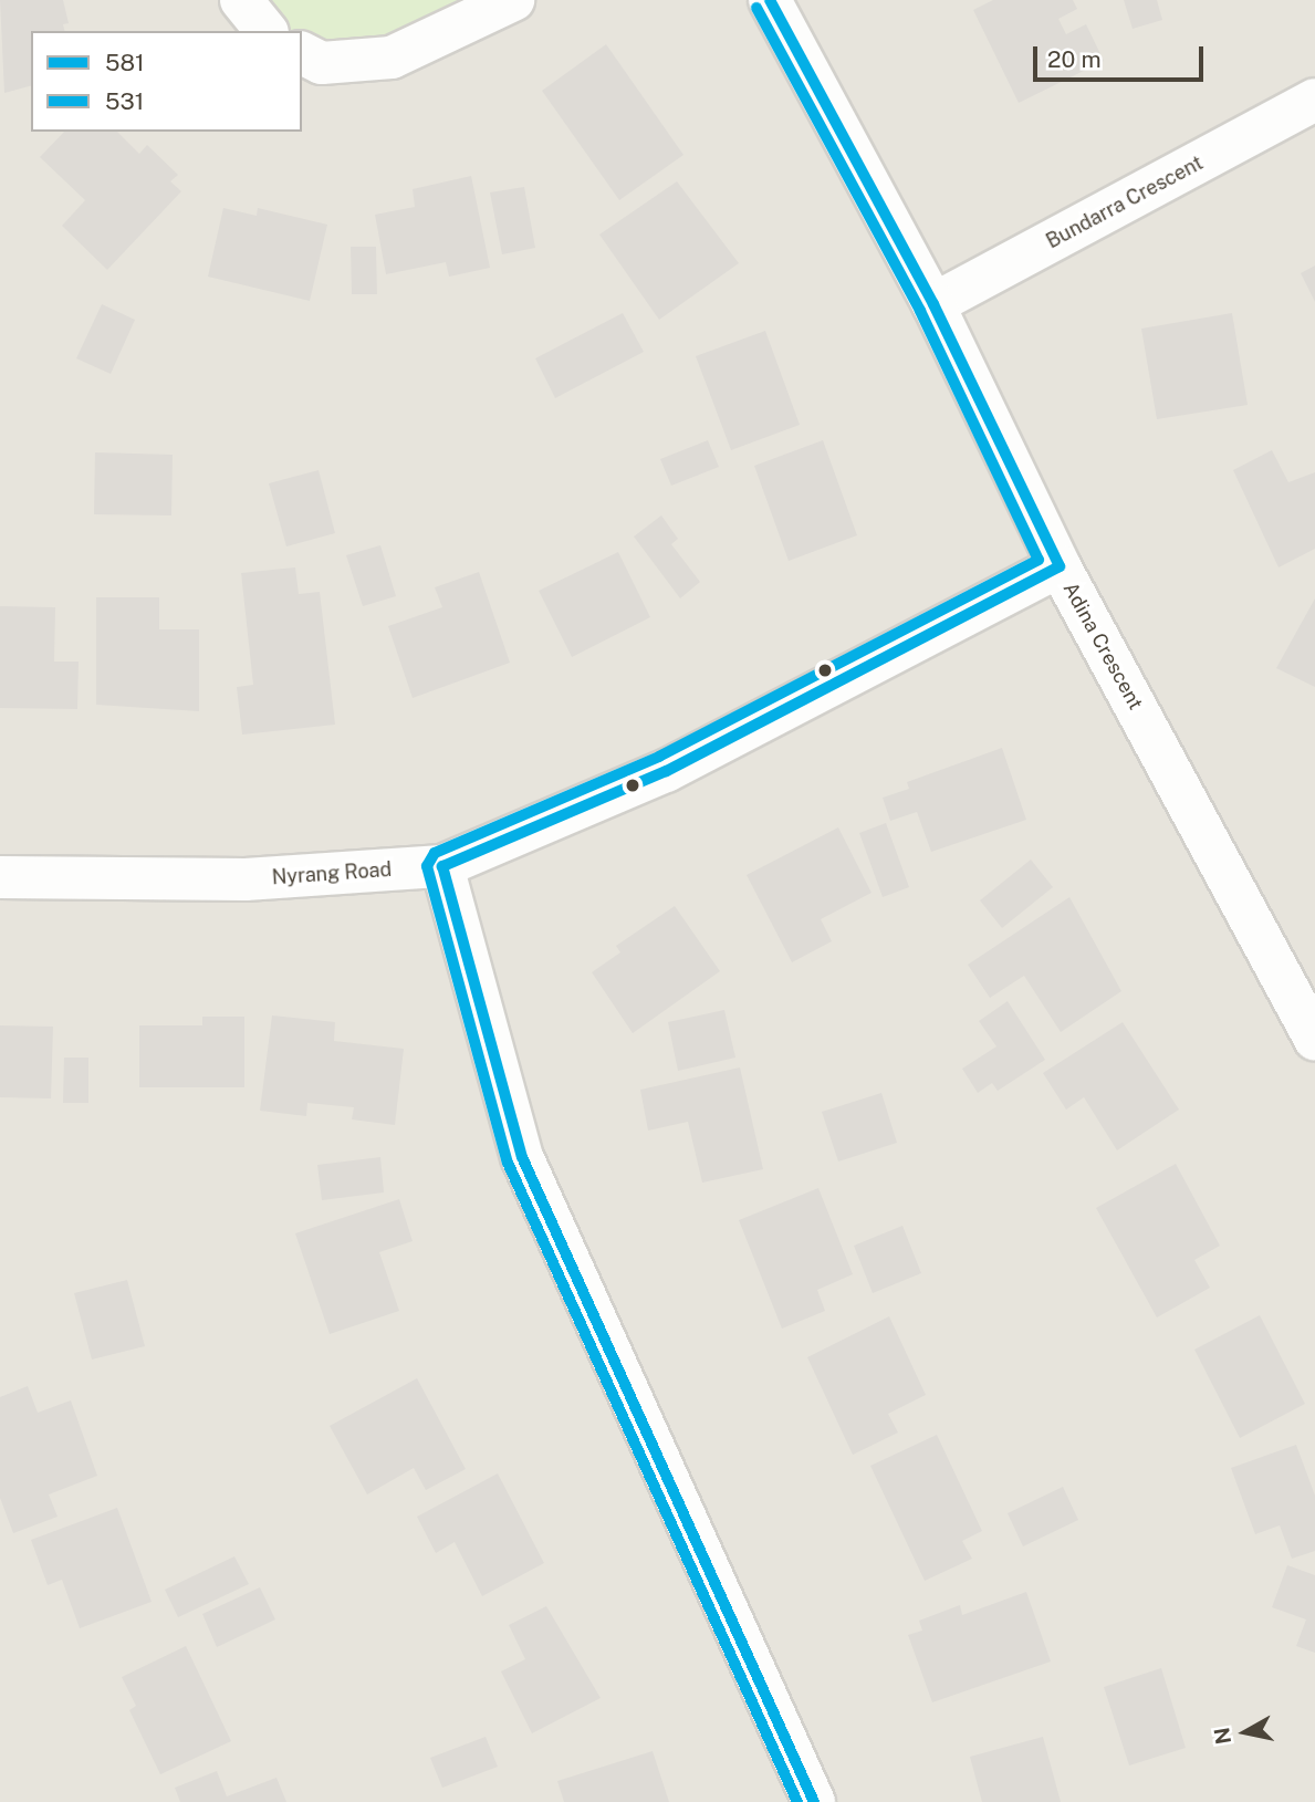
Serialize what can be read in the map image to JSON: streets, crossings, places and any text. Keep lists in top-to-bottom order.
{
  "streets": {
    "street": ["Bundarra Crescent", "Adina Crescent", "Nyrang Road"]
  },
  "crossings": [
    ["Bundarra Crescent", "Adina Crescent"],
    ["Adina Crescent", "Nyrang Road"]
  ],
  "lines": ["transit line 581", "transit line 531"],
  "legend": ["581", "531"],
  "scale_bar": "20 m",
  "north": "left"
}
